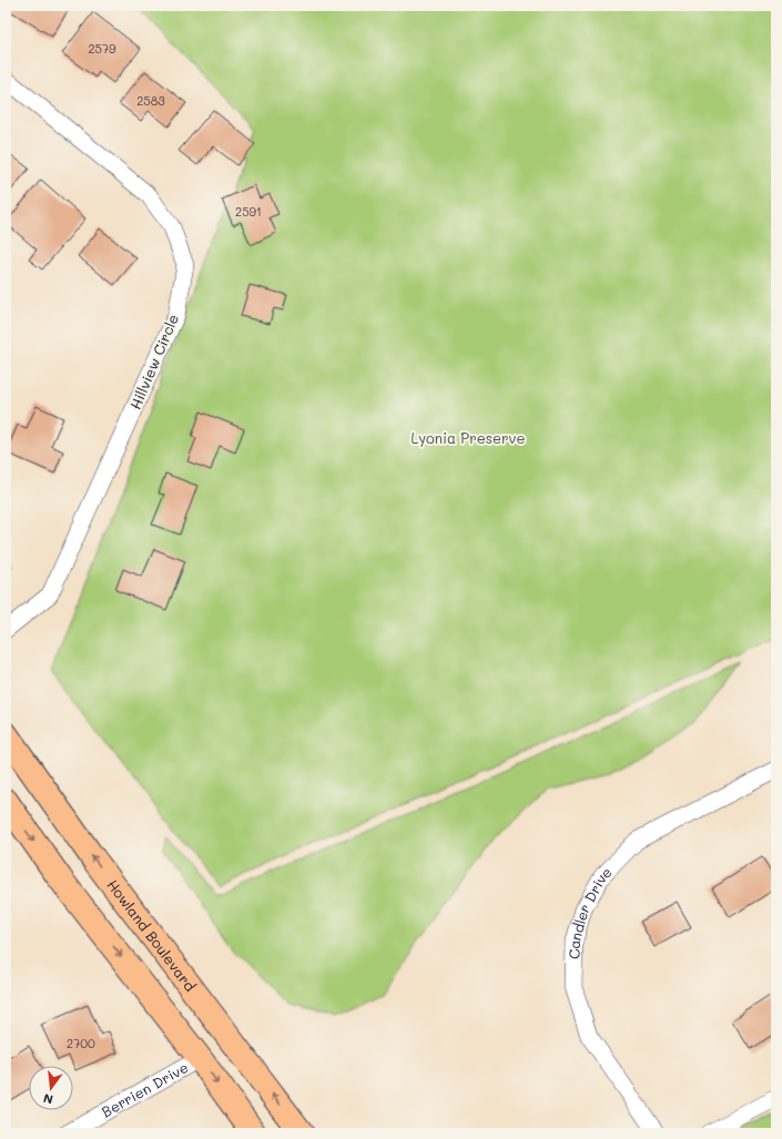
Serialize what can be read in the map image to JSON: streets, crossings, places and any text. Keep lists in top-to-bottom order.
{
  "streets": {
    "main road": ["Howland Boulevard"],
    "street": ["Hillview Circle", "Candler Drive", "Berrien Drive"]
  },
  "parks": ["Lyonia Preserve"],
  "house_numbers": [
    "2579",
    "2583",
    "2591",
    "2700"
  ],
  "north": "bottom"
}
